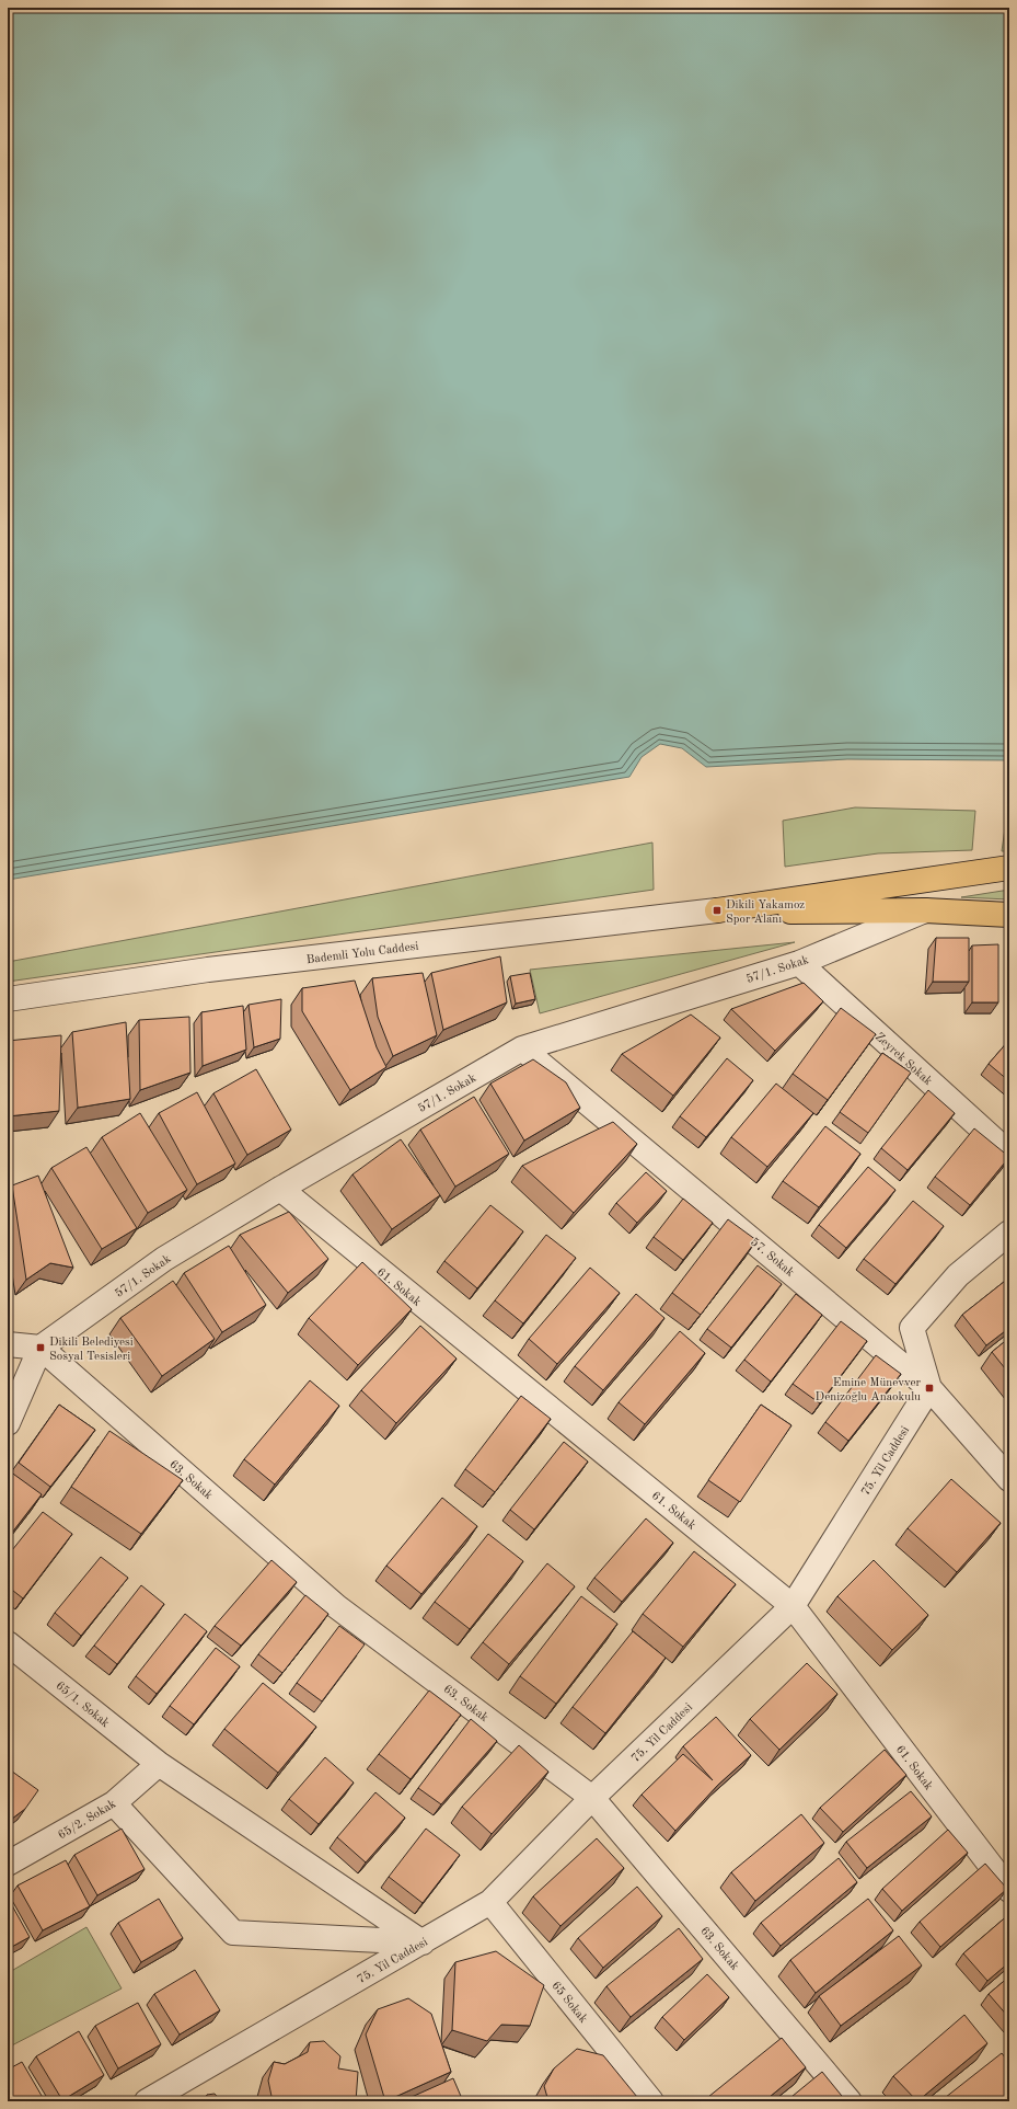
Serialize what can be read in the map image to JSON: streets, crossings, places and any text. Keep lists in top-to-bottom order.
{
  "streets": {
    "street": [
      "Bademli Yolu Caddesi",
      "57/1. Sokak",
      "Zeyrek Sokak",
      "57. Sokak",
      "61. Sokak",
      "75. Yil Caddesi",
      "63. Sokak",
      "65/1. Sokak",
      "65/2. Sokak",
      "65 Sokak"
    ]
  },
  "crossings": [
    ["57/1. Sokak", "Zeyrek Sokak"],
    ["57/1. Sokak", "57. Sokak"],
    ["57/1. Sokak", "61. Sokak"],
    ["57/1. Sokak", "63. Sokak"],
    ["57. Sokak", "75. Yil Caddesi"],
    ["61. Sokak", "75. Yil Caddesi"],
    ["75. Yil Caddesi", "63. Sokak"],
    ["75. Yil Caddesi", "65/1. Sokak"],
    ["75. Yil Caddesi", "65 Sokak"],
    ["65/1. Sokak", "65/2. Sokak"]
  ],
  "places": {
    "transit": ["Dikili Yakamoz Spor Alanı", "Dikili Belediyesi Sosyal Tesisleri", "Emine Münevver Denizoğlu Anaokulu"]
  }
}
